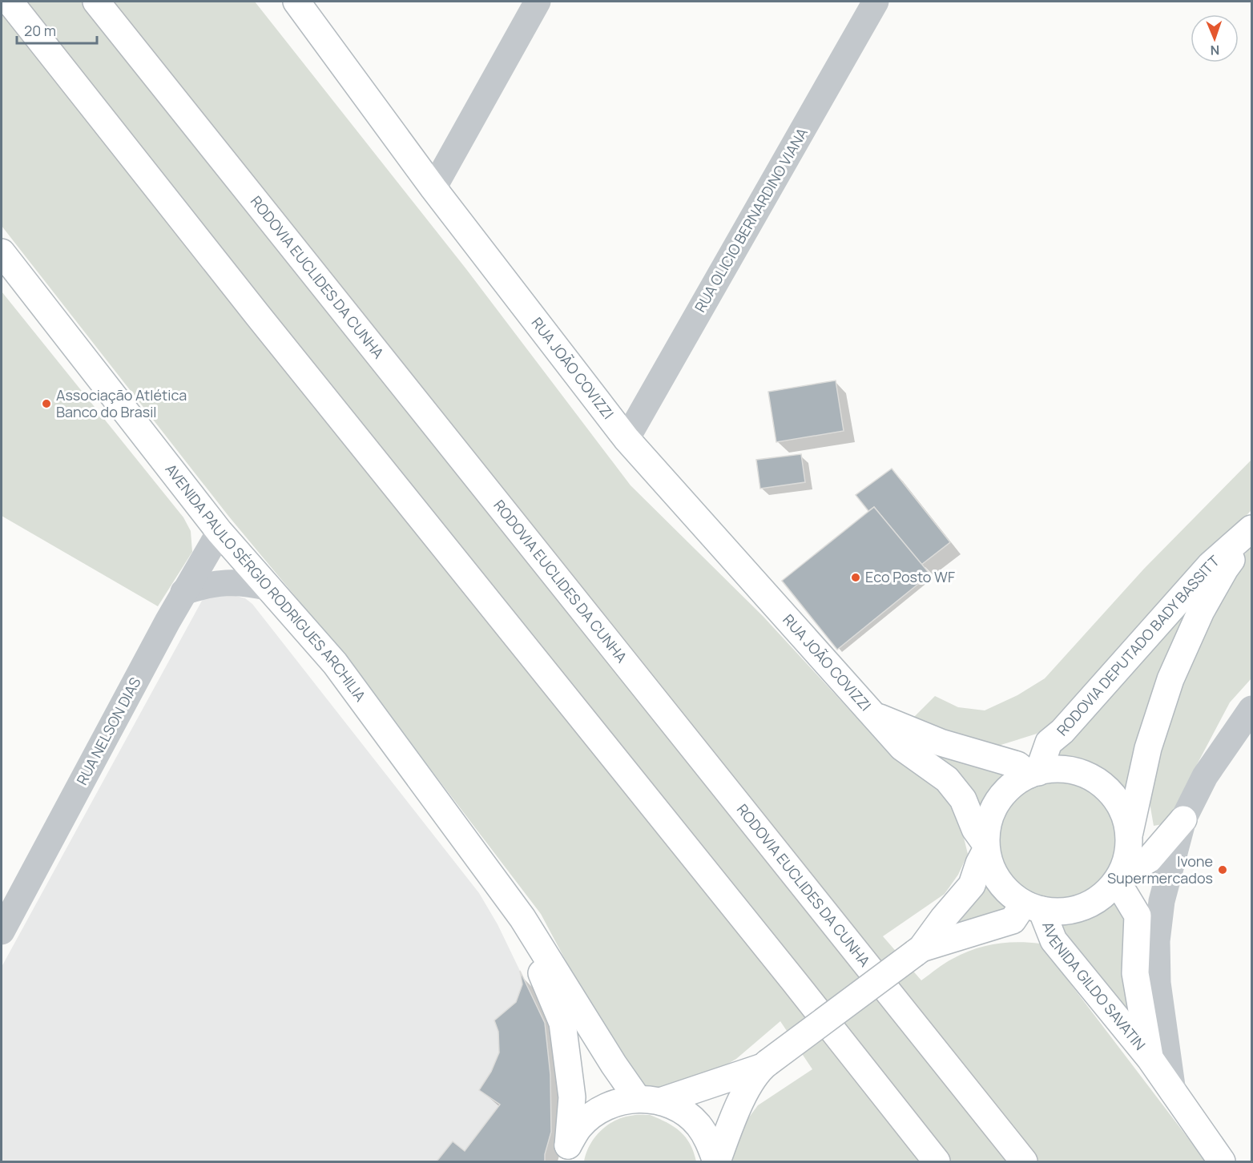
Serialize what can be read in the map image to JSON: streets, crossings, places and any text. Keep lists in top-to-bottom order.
{
  "streets": {
    "main road": [
      "RODOVIA EUCLIDES DA CUNHA",
      "RUA JOÃO COVIZZI",
      "AVENIDA PAULO SÉRGIO RODRIGUES ARCHILIA",
      "RODOVIA DEPUTADO BADY BASSITT",
      "AVENIDA GILDO SAVATIN"
    ],
    "street": ["RUA OLICIO BERNARDINO VIANA", "RUA NELSON DIAS"]
  },
  "crossings": [
    ["RUA OLICIO BERNARDINO VIANA", "RUA JOÃO COVIZZI"],
    ["RUA JOÃO COVIZZI", "RODOVIA DEPUTADO BADY BASSITT"],
    ["RUA JOÃO COVIZZI", "AVENIDA GILDO SAVATIN"],
    ["AVENIDA PAULO SÉRGIO RODRIGUES ARCHILIA", "RUA NELSON DIAS"],
    ["RODOVIA DEPUTADO BADY BASSITT", "AVENIDA GILDO SAVATIN"]
  ],
  "places": ["Associação Atlética Banco do Brasil", "Eco Posto WF", "Ivone Supermercados"],
  "scale_bar": "20 m",
  "north": "bottom"
}
